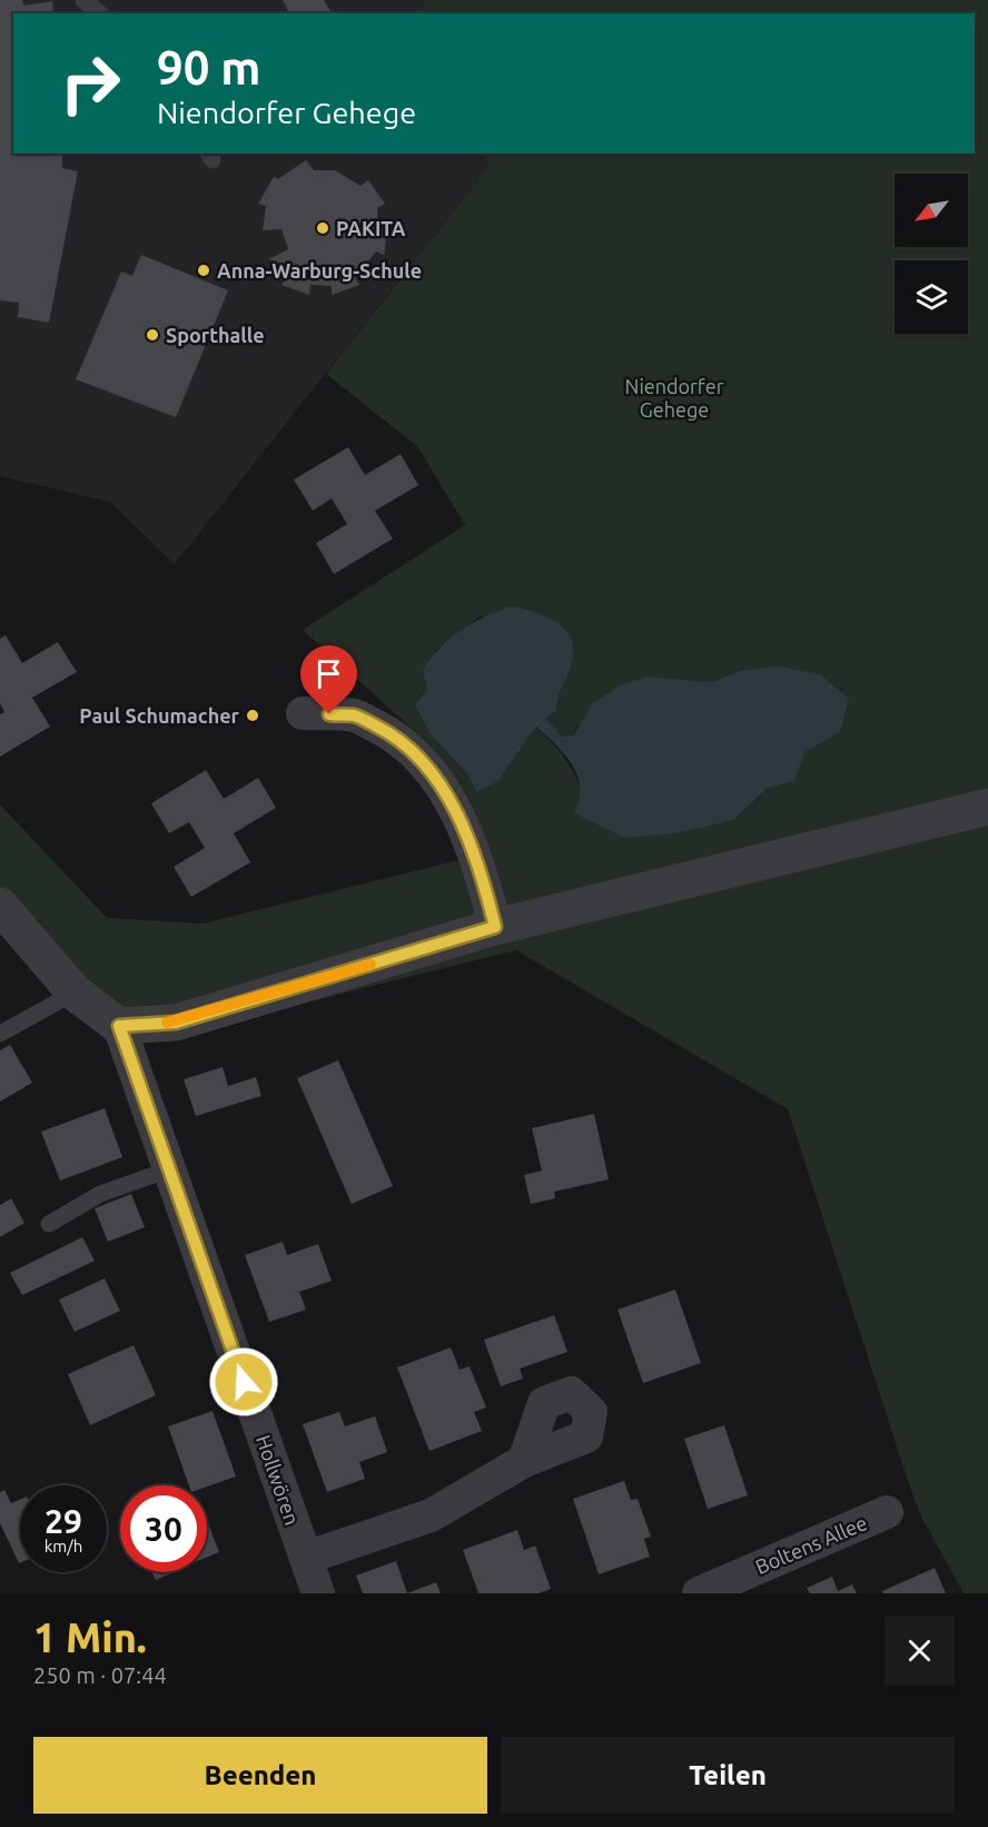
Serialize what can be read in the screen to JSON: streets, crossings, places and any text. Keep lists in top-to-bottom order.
{
  "streets": {
    "street": ["Hollwören", "Boltens Allee"]
  },
  "parks": ["Niendorfer Gehege"],
  "places": [
    "PAKITA",
    "Anna-Warburg-Schule",
    "Sporthalle",
    "Paul Schumacher"
  ],
  "north": "bottom left",
  "page": {
    "turn": ["90 m", "Niendorfer Gehege"],
    "speed": "29 km/h",
    "limit": "30",
    "heading": ["1 Min.", "250 m · 07:44"],
    "buttons": ["Beenden", "Teilen"]
  }
}
